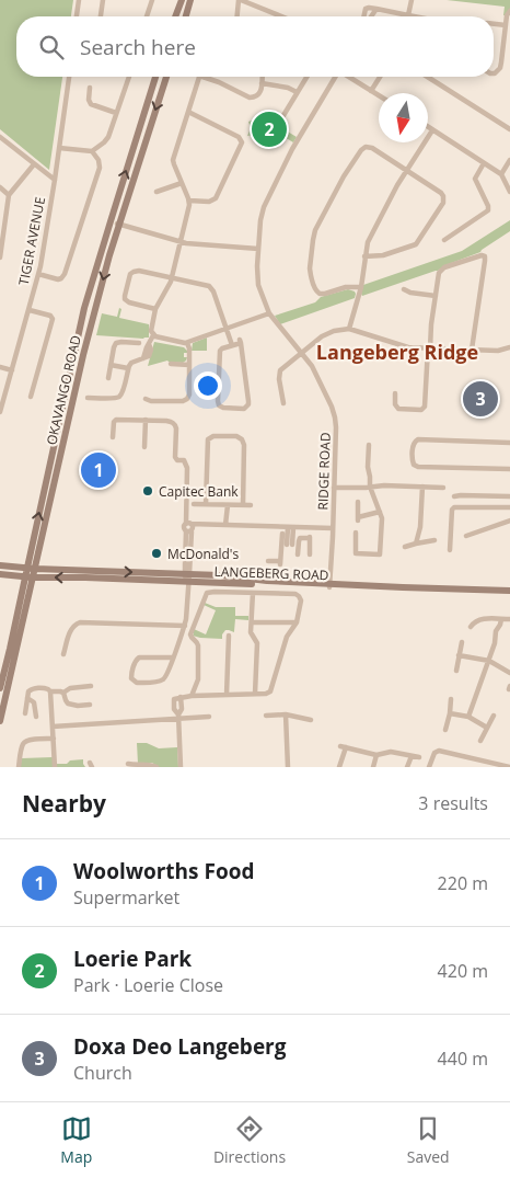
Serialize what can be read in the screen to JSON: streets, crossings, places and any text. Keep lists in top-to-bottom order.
{
  "streets": {
    "main road": ["OKAVANGO ROAD", "LANGEBERG ROAD"],
    "street": ["TIGER AVENUE", "RIDGE ROAD"]
  },
  "crossings": [
    ["OKAVANGO ROAD", "LANGEBERG ROAD"],
    ["RIDGE ROAD", "LANGEBERG ROAD"]
  ],
  "districts": ["Langeberg Ridge"],
  "places": ["Capitec Bank", "McDonald's"],
  "north": "bottom",
  "page": {
    "search": "Search here",
    "pins": ["2", "3", "1"],
    "heading": ["Nearby", "3 results"],
    "list": [
      {
        "mark": "1",
        "name": "Woolworths Food",
        "note": "Supermarket",
        "value": "220 m"
      },
      {
        "mark": "2",
        "name": "Loerie Park",
        "note": "Park · Loerie Close",
        "value": "420 m"
      },
      {
        "mark": "3",
        "name": "Doxa Deo Langeberg",
        "note": "Church",
        "value": "440 m"
      }
    ],
    "nav": ["Map", "Directions", "Saved"]
  }
}
